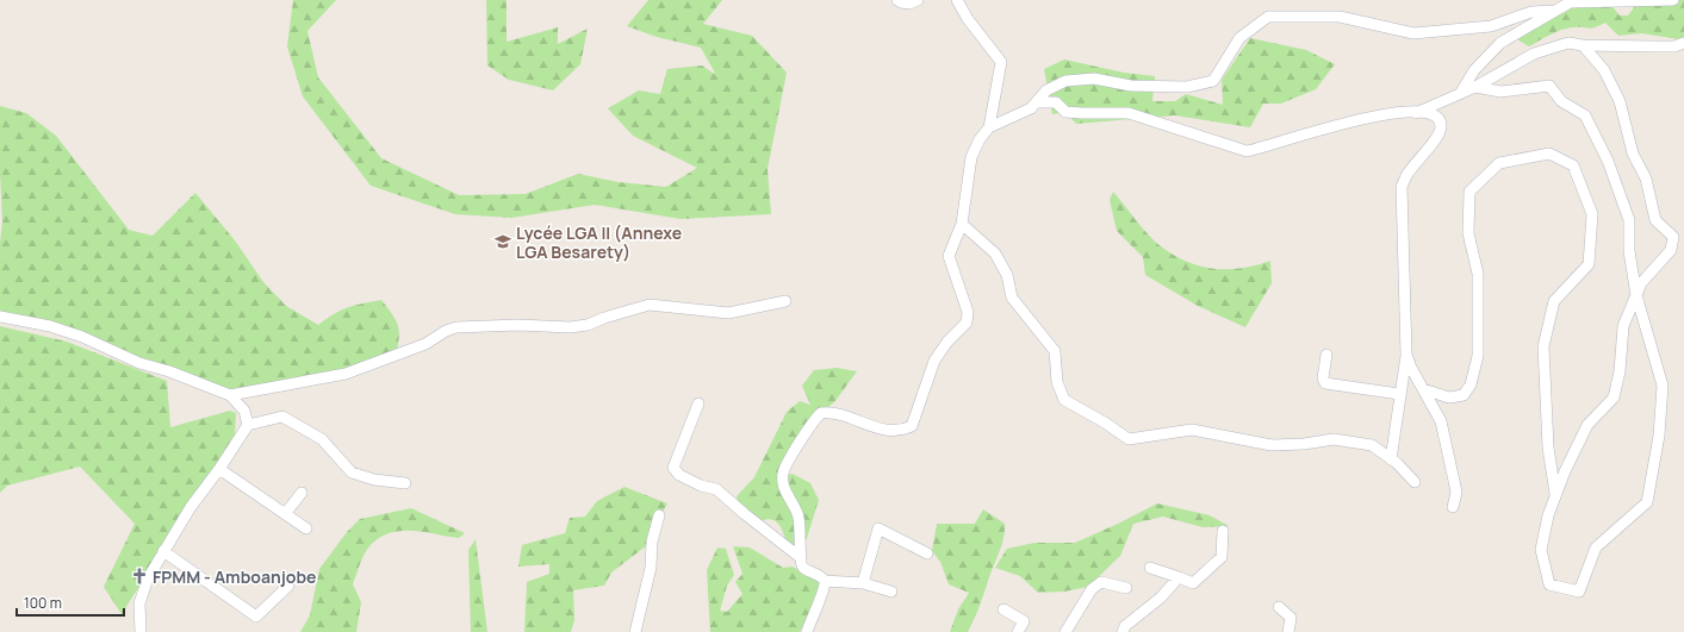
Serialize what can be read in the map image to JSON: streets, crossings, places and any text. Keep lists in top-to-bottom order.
{
  "places": {
    "school or university": ["Lycée LGA II (Annexe LGA Besarety)"],
    "church": ["FPMM - Amboanjobe"]
  },
  "scale_bar": "100 m"
}
